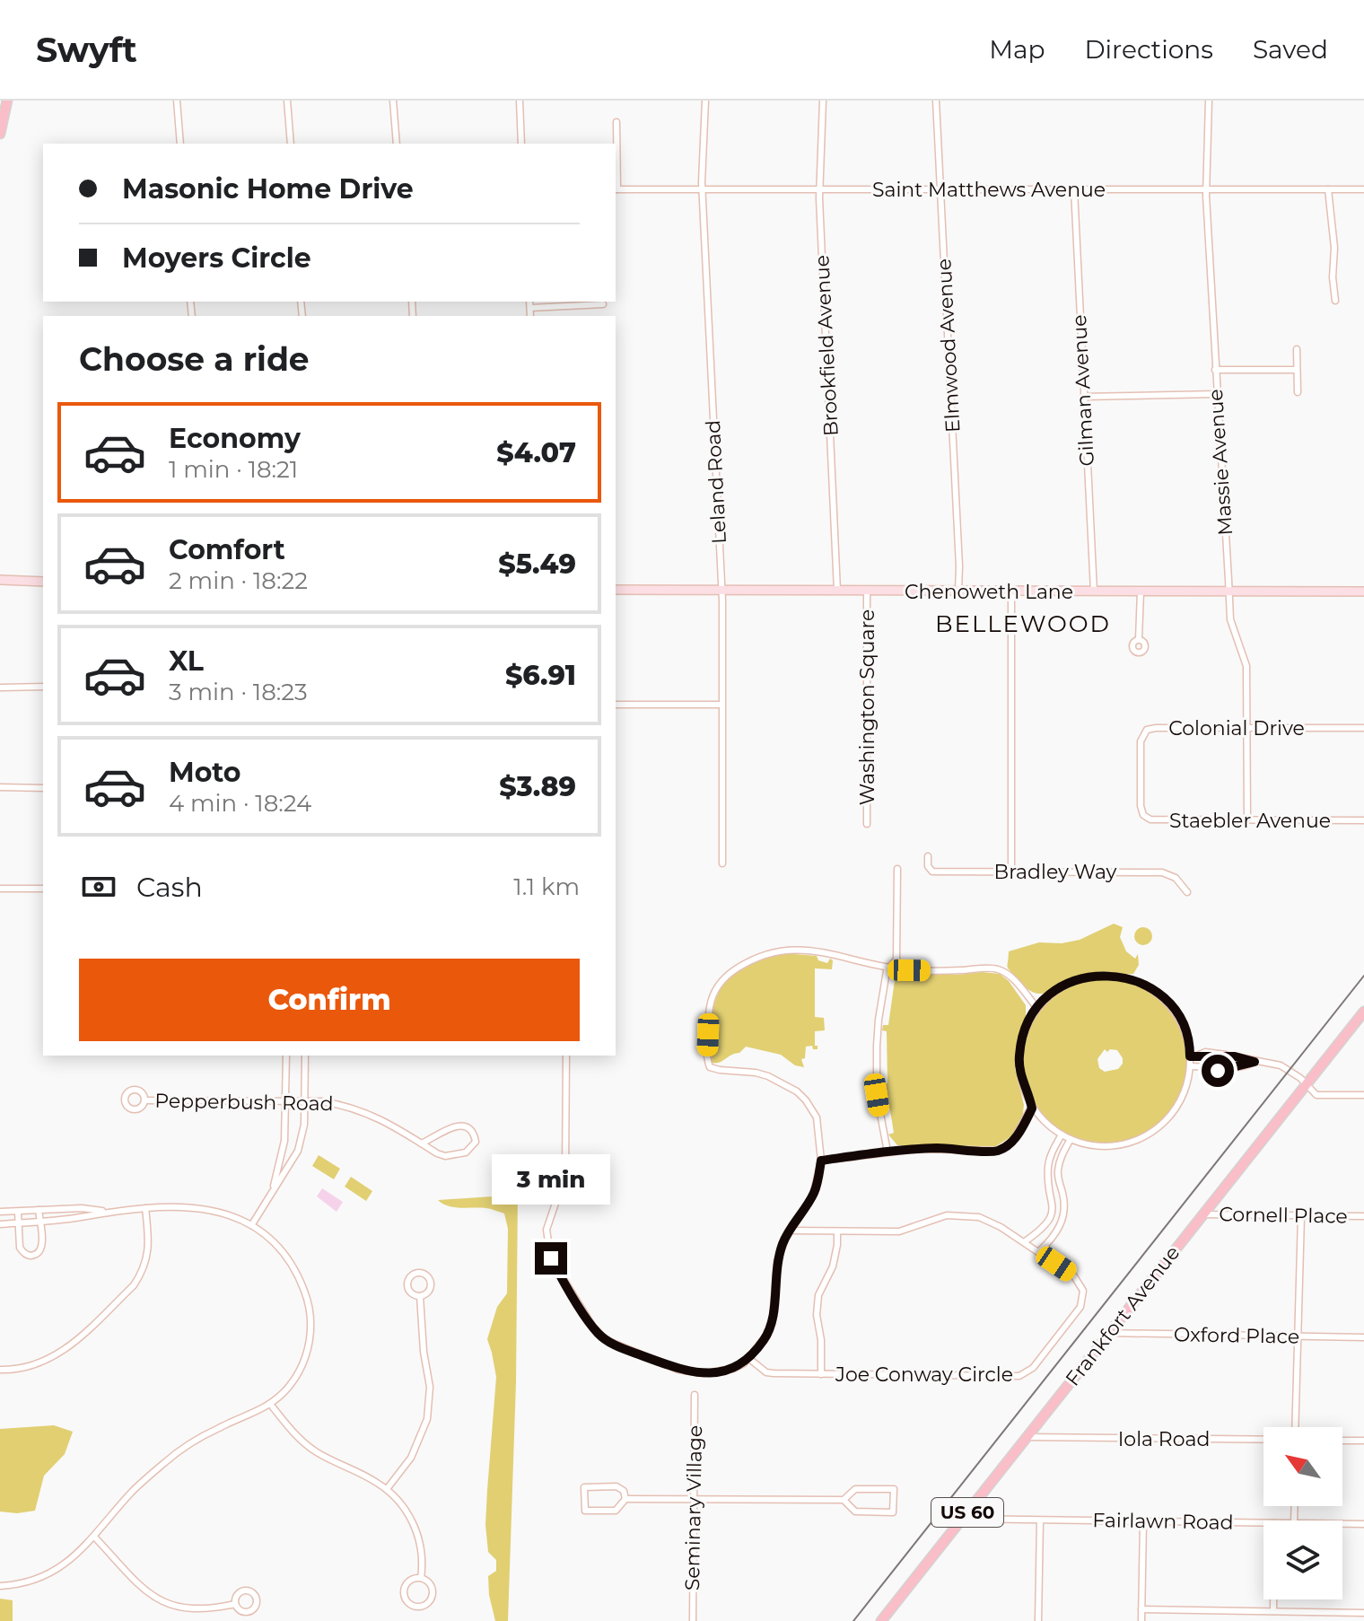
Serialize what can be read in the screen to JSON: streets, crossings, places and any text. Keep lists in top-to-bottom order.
{
  "streets": {
    "main road": ["Chenoweth Lane", "Frankfort Avenue", "US 60"],
    "street": [
      "Saint Matthews Avenue",
      "Brookfield Avenue",
      "Elmwood Avenue",
      "Gilman Avenue",
      "Massie Avenue",
      "Leland Road",
      "Washington Square",
      "Colonial Drive",
      "Staebler Avenue",
      "Bradley Way",
      "Pepperbush Road",
      "Cornell Place",
      "Oxford Place",
      "Joe Conway Circle",
      "Iola Road",
      "Seminary Village",
      "Fairlawn Road"
    ]
  },
  "crossings": [
    ["Saint Matthews Avenue", "Brookfield Avenue"],
    ["Saint Matthews Avenue", "Elmwood Avenue"],
    ["Saint Matthews Avenue", "Gilman Avenue"],
    ["Saint Matthews Avenue", "Massie Avenue"],
    ["Saint Matthews Avenue", "Leland Road"],
    ["Brookfield Avenue", "Chenoweth Lane"],
    ["Elmwood Avenue", "Chenoweth Lane"],
    ["Gilman Avenue", "Chenoweth Lane"],
    ["Massie Avenue", "Chenoweth Lane"],
    ["Massie Avenue", "Colonial Drive"],
    ["Massie Avenue", "Staebler Avenue"],
    ["Leland Road", "Chenoweth Lane"],
    ["Chenoweth Lane", "Washington Square"],
    ["Colonial Drive", "Staebler Avenue"],
    ["Cornell Place", "Frankfort Avenue"],
    ["Frankfort Avenue", "Oxford Place"],
    ["Frankfort Avenue", "Iola Road"],
    ["Frankfort Avenue", "Fairlawn Road"]
  ],
  "districts": ["BELLEWOOD"],
  "north": "top left",
  "page": {
    "header": "Swyft",
    "nav": ["Map", "Directions", "Saved"],
    "banner": ["Masonic Home Drive", "Moyers Circle"],
    "heading": "Choose a ride",
    "list": [
      {
        "name": "Economy",
        "note": "1 min · 18:21",
        "value": "$4.07"
      },
      {
        "name": "Comfort",
        "note": "2 min · 18:22",
        "value": "$5.49"
      },
      {
        "name": "XL",
        "note": "3 min · 18:23",
        "value": "$6.91"
      },
      {
        "name": "Moto",
        "note": "4 min · 18:24",
        "value": "$3.89"
      }
    ],
    "pay": ["Cash", "1.1 km"],
    "buttons": "Confirm",
    "bubble": "3 min"
  }
}
